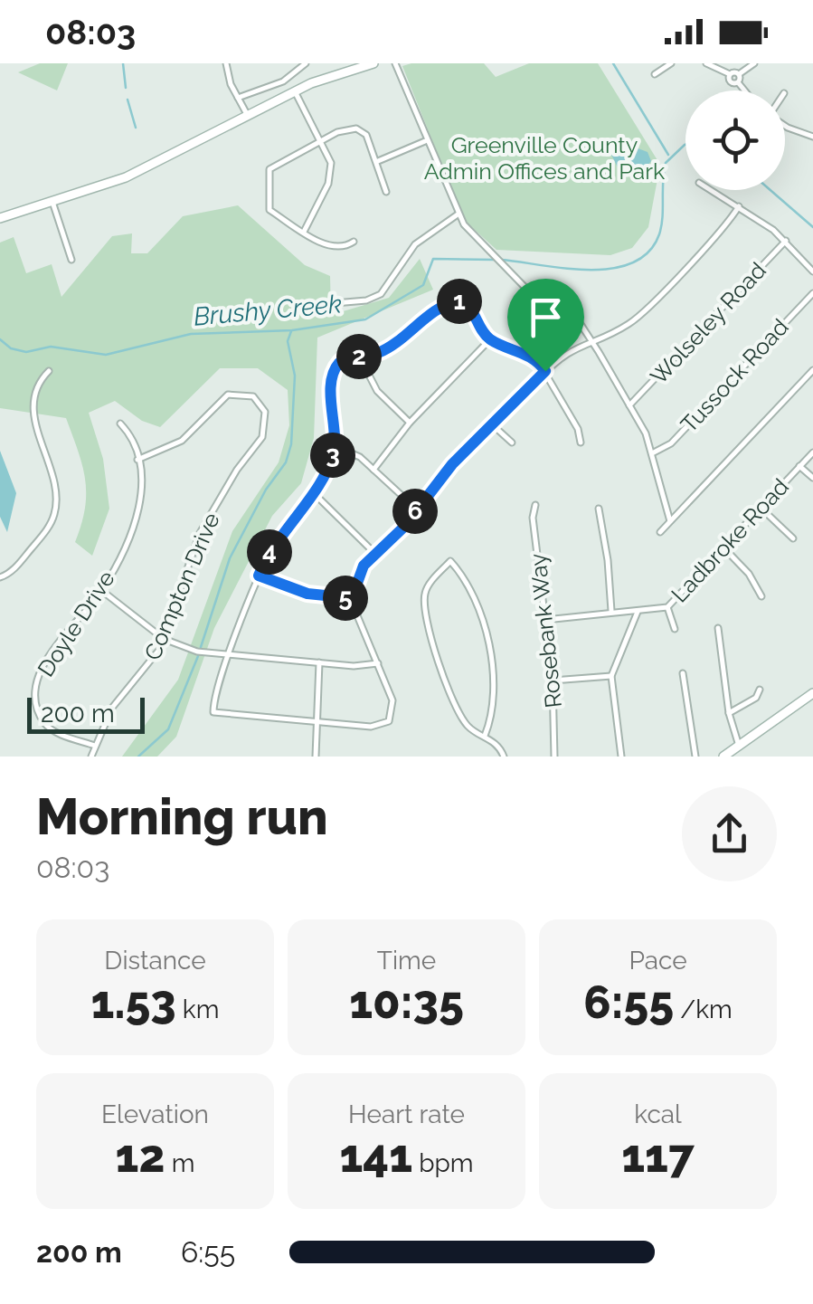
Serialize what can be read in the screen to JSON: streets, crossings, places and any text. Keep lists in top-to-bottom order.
{
  "streets": {
    "street": [
      "Wolseley Road",
      "Tussock Road",
      "Ladbroke Road",
      "Compton Drive",
      "Doyle Drive",
      "Rosebank Way"
    ]
  },
  "crossings": [
    ["Ladbroke Road", "Rosebank Way"],
    ["Compton Drive", "Doyle Drive"]
  ],
  "water": ["Brushy Creek"],
  "parks": ["Greenville County Admin Offices and Park"],
  "scale_bar": "200 m",
  "page": {
    "status": "08:03",
    "pins": [
      "1",
      "2",
      "3",
      "6",
      "4",
      "5"
    ],
    "scale": "200 m",
    "heading": ["Morning run", "08:03"],
    "stats": [
      ["Distance", "1.53 km"],
      ["Time", "10:35"],
      ["Pace", "6:55 /km"],
      ["Elevation", "12 m"],
      ["Heart rate", "141 bpm"],
      ["kcal", "117"]
    ],
    "list": [
      {
        "name": "200 m",
        "note": "6:55"
      }
    ]
  }
}
